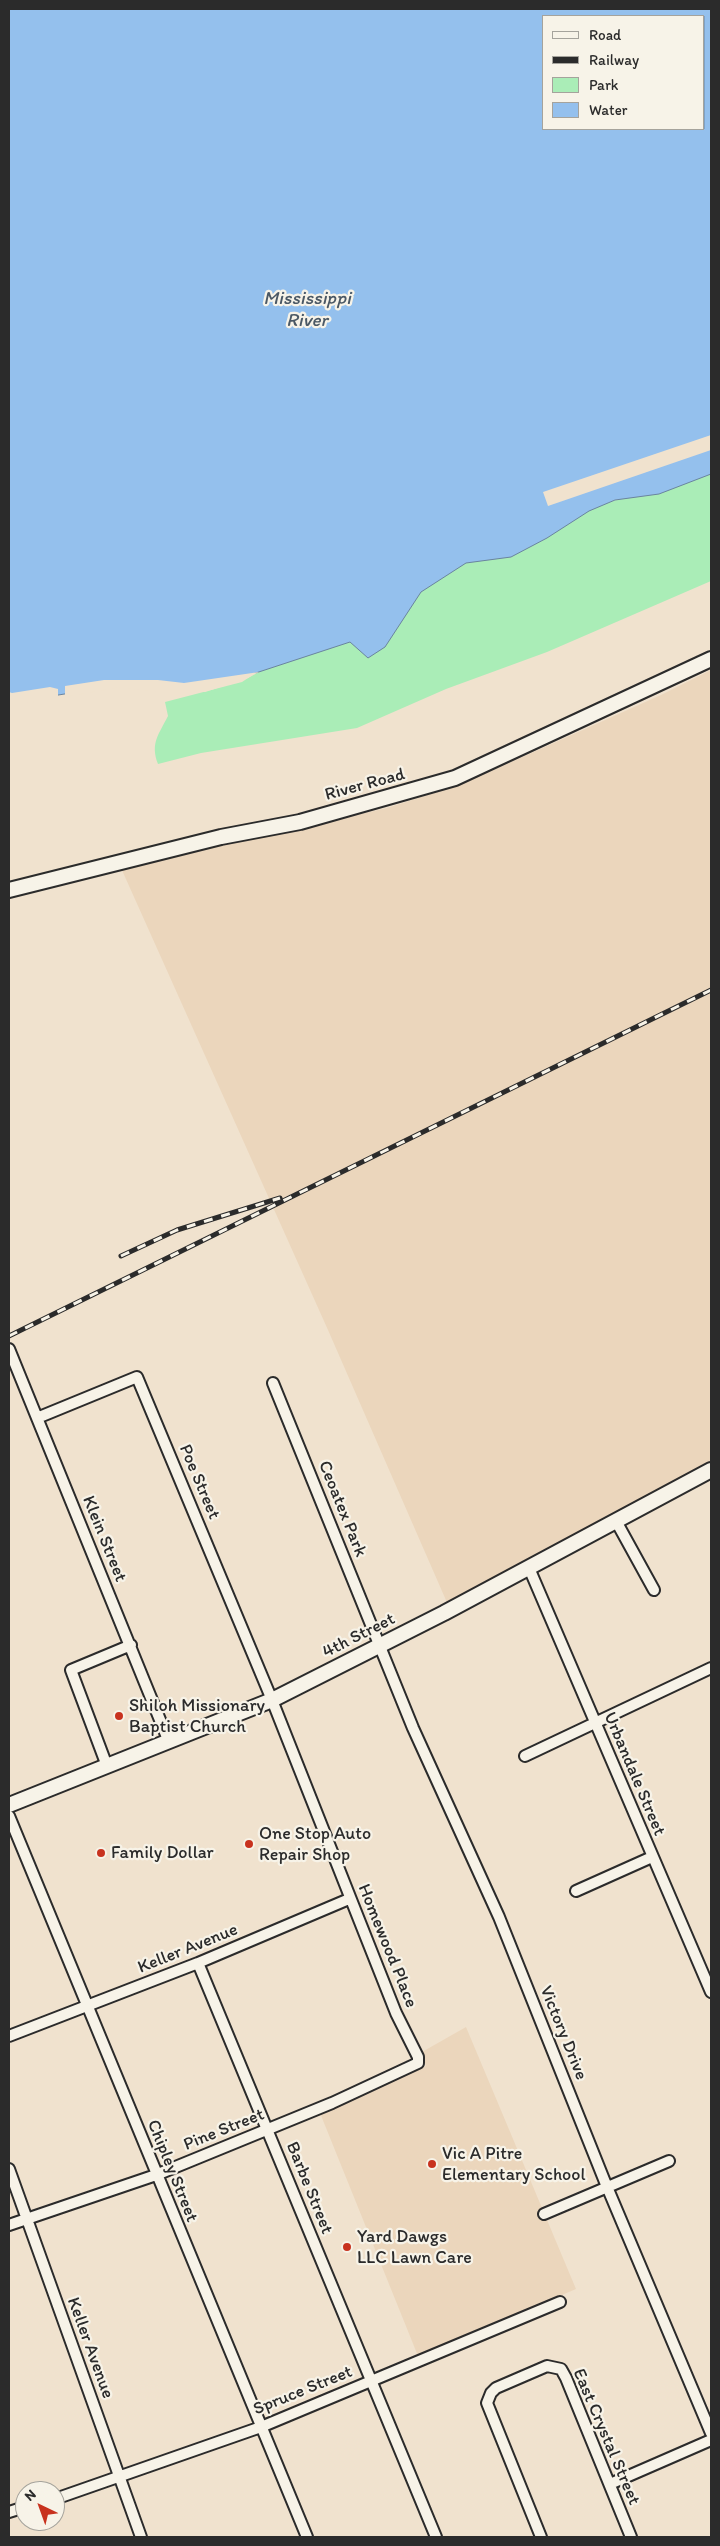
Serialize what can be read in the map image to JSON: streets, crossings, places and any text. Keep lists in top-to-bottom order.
{
  "streets": {
    "main road": ["River Road", "4th Street"],
    "street": [
      "Poe Street",
      "Ceoatex Park",
      "Klein Street",
      "Urbandale Street",
      "Homewood Place",
      "Keller Avenue",
      "Victory Drive",
      "Pine Street",
      "Chipley Street",
      "Barbe Street",
      "Spruce Street",
      "East Crystal Street"
    ]
  },
  "crossings": [
    ["Poe Street", "Klein Street"],
    ["Poe Street", "4th Street"],
    ["Poe Street", "Homewood Place"],
    ["Ceoatex Park", "4th Street"],
    ["Ceoatex Park", "Victory Drive"],
    ["Klein Street", "4th Street"],
    ["4th Street", "Urbandale Street"],
    ["4th Street", "Homewood Place"],
    ["4th Street", "Victory Drive"],
    ["Homewood Place", "Keller Avenue"],
    ["Homewood Place", "Pine Street"],
    ["Keller Avenue", "Pine Street"],
    ["Keller Avenue", "Chipley Street"],
    ["Keller Avenue", "Barbe Street"],
    ["Keller Avenue", "Spruce Street"],
    ["Pine Street", "Chipley Street"],
    ["Pine Street", "Barbe Street"],
    ["Chipley Street", "Spruce Street"],
    ["Barbe Street", "Spruce Street"]
  ],
  "water": ["Mississippi River"],
  "places": [
    "Shiloh Missionary Baptist Church",
    "One Stop Auto Repair Shop",
    "Family Dollar",
    "Vic A Pitre Elementary School",
    "Yard Dawgs LLC Lawn Care"
  ],
  "legend": [
    "Road",
    "Railway",
    "Park",
    "Water"
  ],
  "north": "top left"
}
